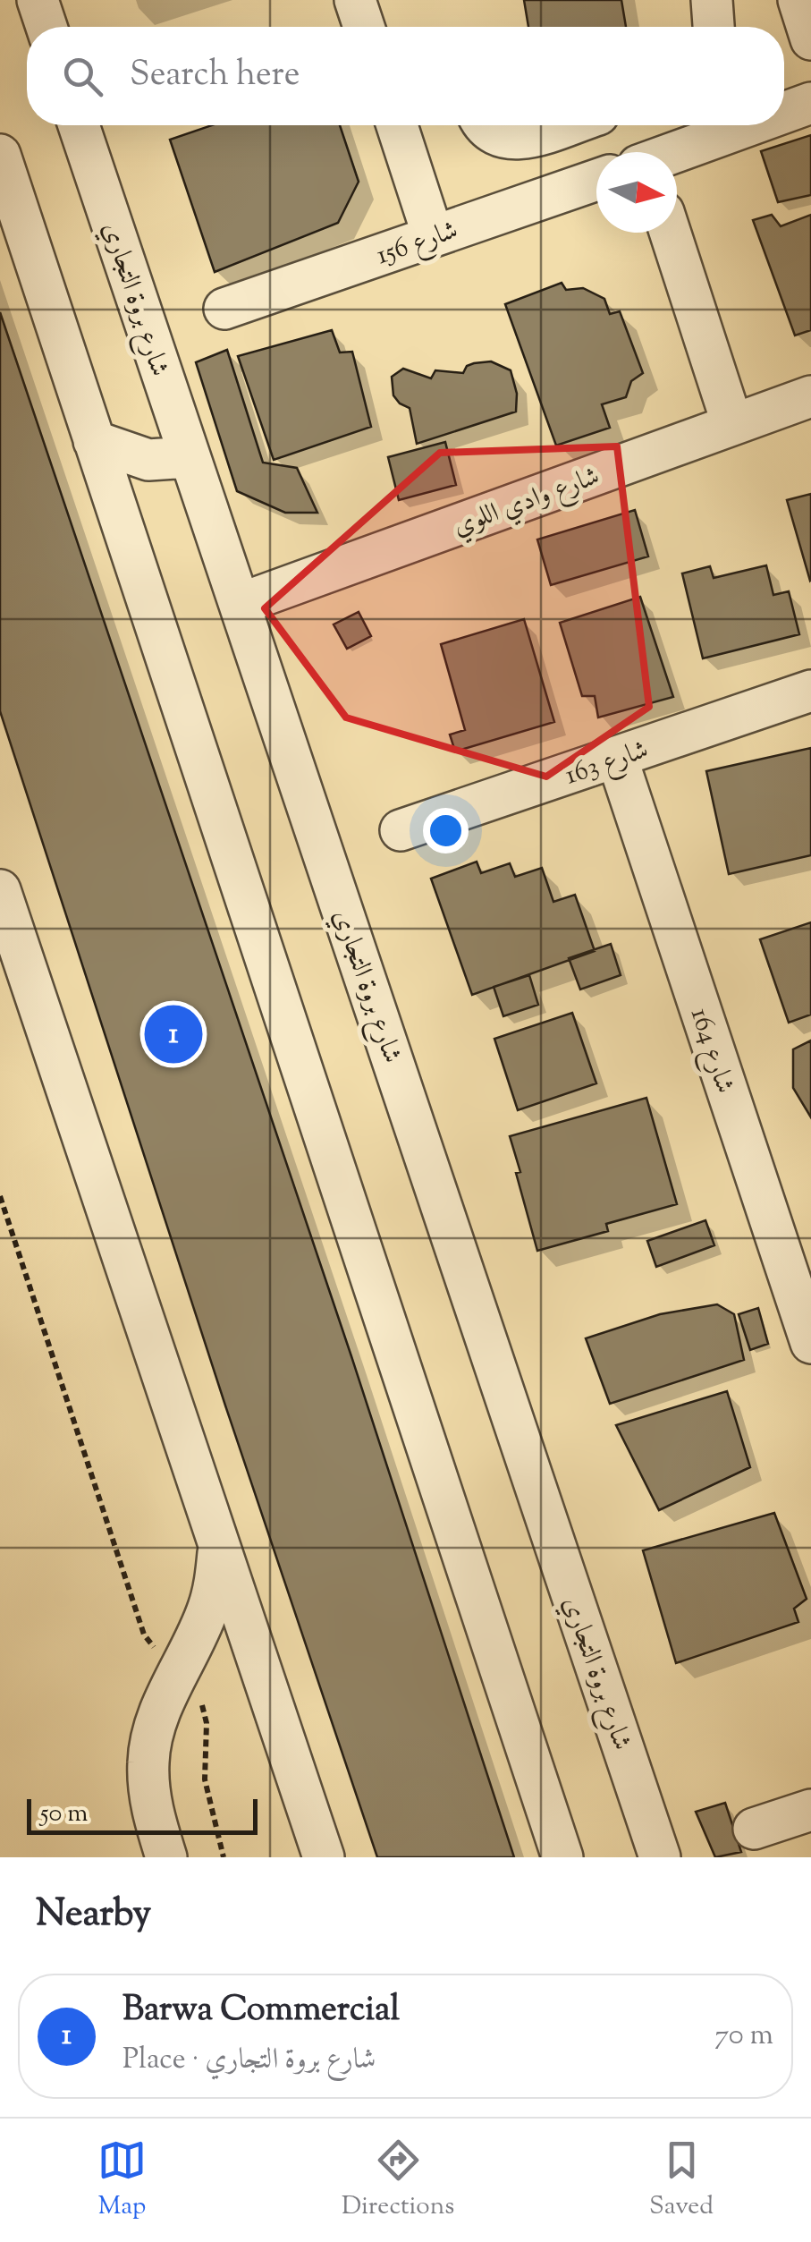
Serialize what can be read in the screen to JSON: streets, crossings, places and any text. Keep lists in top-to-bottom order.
{
  "streets": {
    "street": [
      "شارع 156",
      "شارع بروة التجاري",
      "شارع وادي اللوي",
      "شارع 163",
      "شارع 164"
    ]
  },
  "crossings": [
    ["شارع بروة التجاري", "شارع وادي اللوي"],
    ["شارع 163", "شارع 164"]
  ],
  "scale_bar": "50 m",
  "north": "right",
  "page": {
    "search": "Search here",
    "pins": "1",
    "scale": "50 m",
    "heading": "Nearby",
    "list": [
      {
        "mark": "1",
        "name": "Barwa Commercial",
        "note": "Place · شارع بروة التجاري",
        "value": "70 m"
      }
    ],
    "nav": ["Map", "Directions", "Saved"]
  }
}
